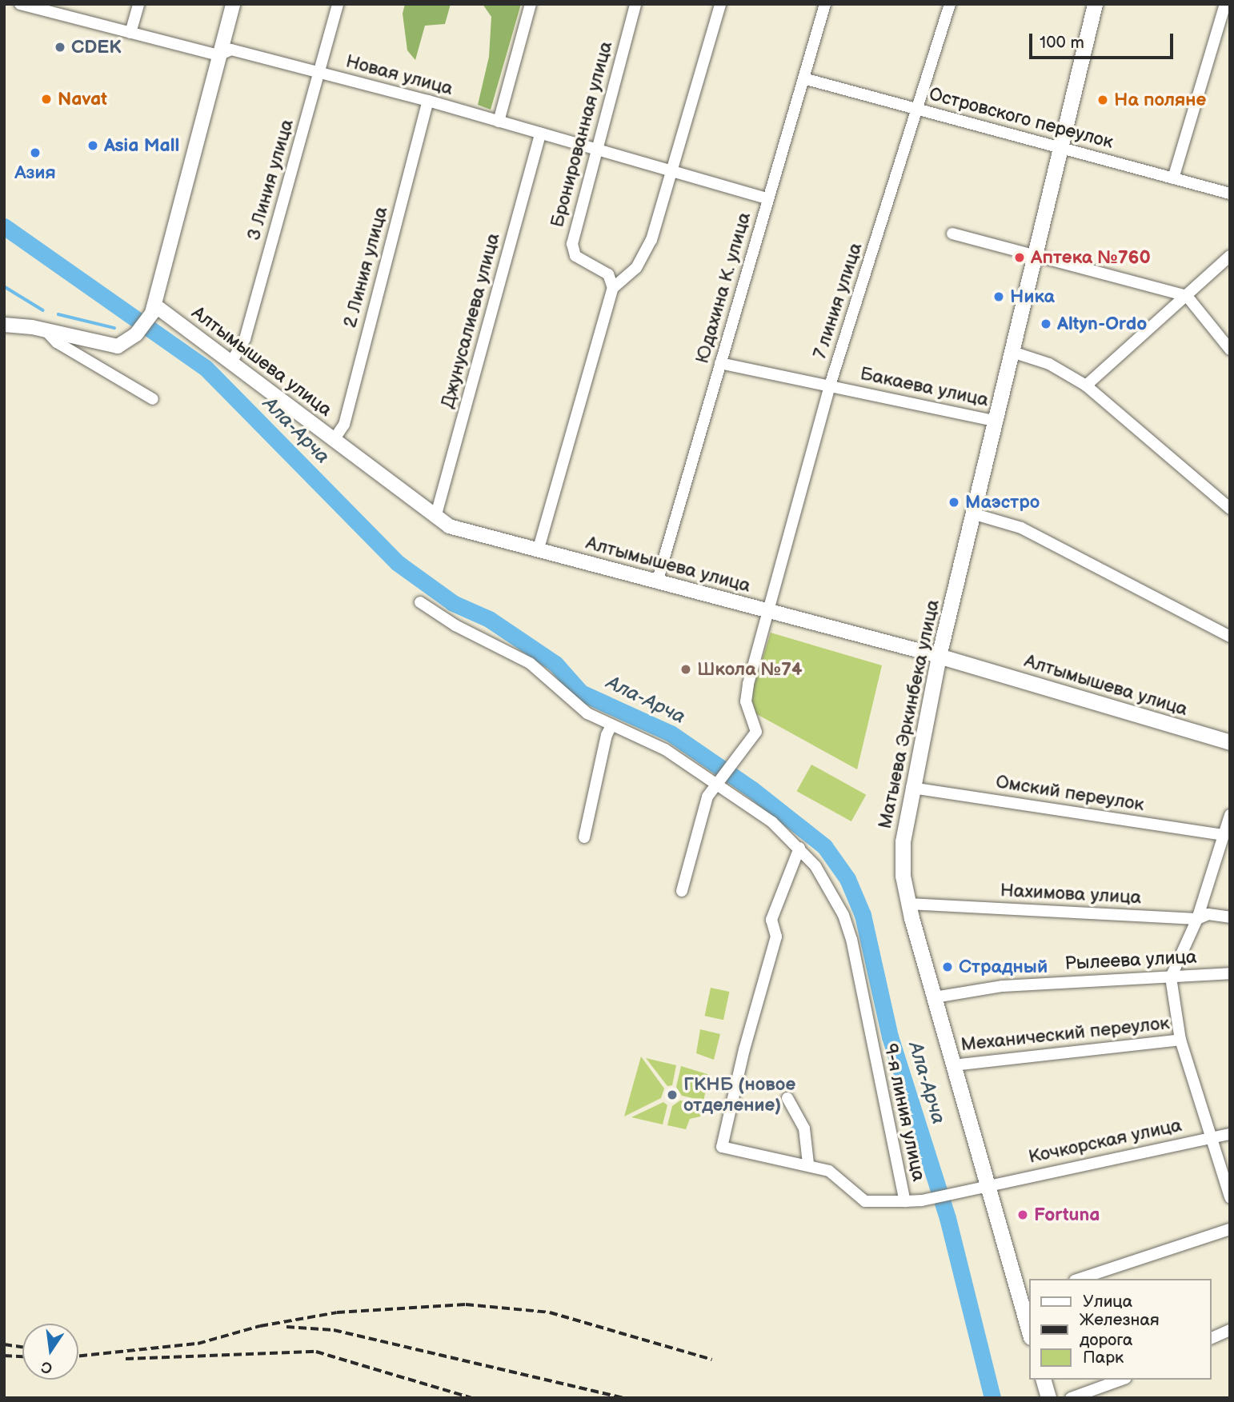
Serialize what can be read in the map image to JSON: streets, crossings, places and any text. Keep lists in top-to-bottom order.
{
  "streets": {
    "main road": ["Алтымышева улица", "Бакаева улица", "Матыева Эркинбека улица"],
    "street": [
      "Новая улица",
      "Островского переулок",
      "Бронированная улица",
      "3 Линия улица",
      "2 Линия улица",
      "Юдахина К. улица",
      "7 линия улица",
      "Джунусалиева улица",
      "Омский переулок",
      "Нахимова улица",
      "Рылеева улица",
      "Механический переулок",
      "9-я линия улица",
      "Кочкорская улица"
    ]
  },
  "crossings": [
    ["Новая улица", "Бронированная улица"],
    ["Новая улица", "3 Линия улица"],
    ["Новая улица", "2 Линия улица"],
    ["Новая улица", "Юдахина К. улица"],
    ["Новая улица", "Джунусалиева улица"],
    ["Островского переулок", "Юдахина К. улица"],
    ["Островского переулок", "7 линия улица"],
    ["Островского переулок", "Бакаева улица"],
    ["3 Линия улица", "Алтымышева улица"],
    ["2 Линия улица", "Алтымышева улица"],
    ["Юдахина К. улица", "Алтымышева улица"],
    ["Юдахина К. улица", "Бакаева улица"],
    ["7 линия улица", "Алтымышева улица"],
    ["7 линия улица", "Бакаева улица"],
    ["7 линия улица", "9-я линия улица"],
    ["Джунусалиева улица", "Алтымышева улица"],
    ["Алтымышева улица", "Матыева Эркинбека улица"],
    ["Бакаева улица", "Матыева Эркинбека улица"],
    ["Матыева Эркинбека улица", "Омский переулок"],
    ["Матыева Эркинбека улица", "Нахимова улица"],
    ["Матыева Эркинбека улица", "Рылеева улица"],
    ["Матыева Эркинбека улица", "Механический переулок"],
    ["Матыева Эркинбека улица", "9-я линия улица"],
    ["Матыева Эркинбека улица", "Кочкорская улица"],
    ["9-я линия улица", "Кочкорская улица"]
  ],
  "water": ["Ала-Арча"],
  "places": [
    "CDEK",
    "Navat",
    "На поляне",
    "Asia Mall",
    "Азия",
    "Аптека №760",
    "Ника",
    "Altyn-Ordo",
    "Маэстро",
    "Школа №74",
    "Страдный",
    "ГКНБ (новое отделение)",
    "Fortuna"
  ],
  "legend": ["Улица", "Железная дорога", "Парк"],
  "scale_bar": "100 m",
  "north": "bottom"
}
